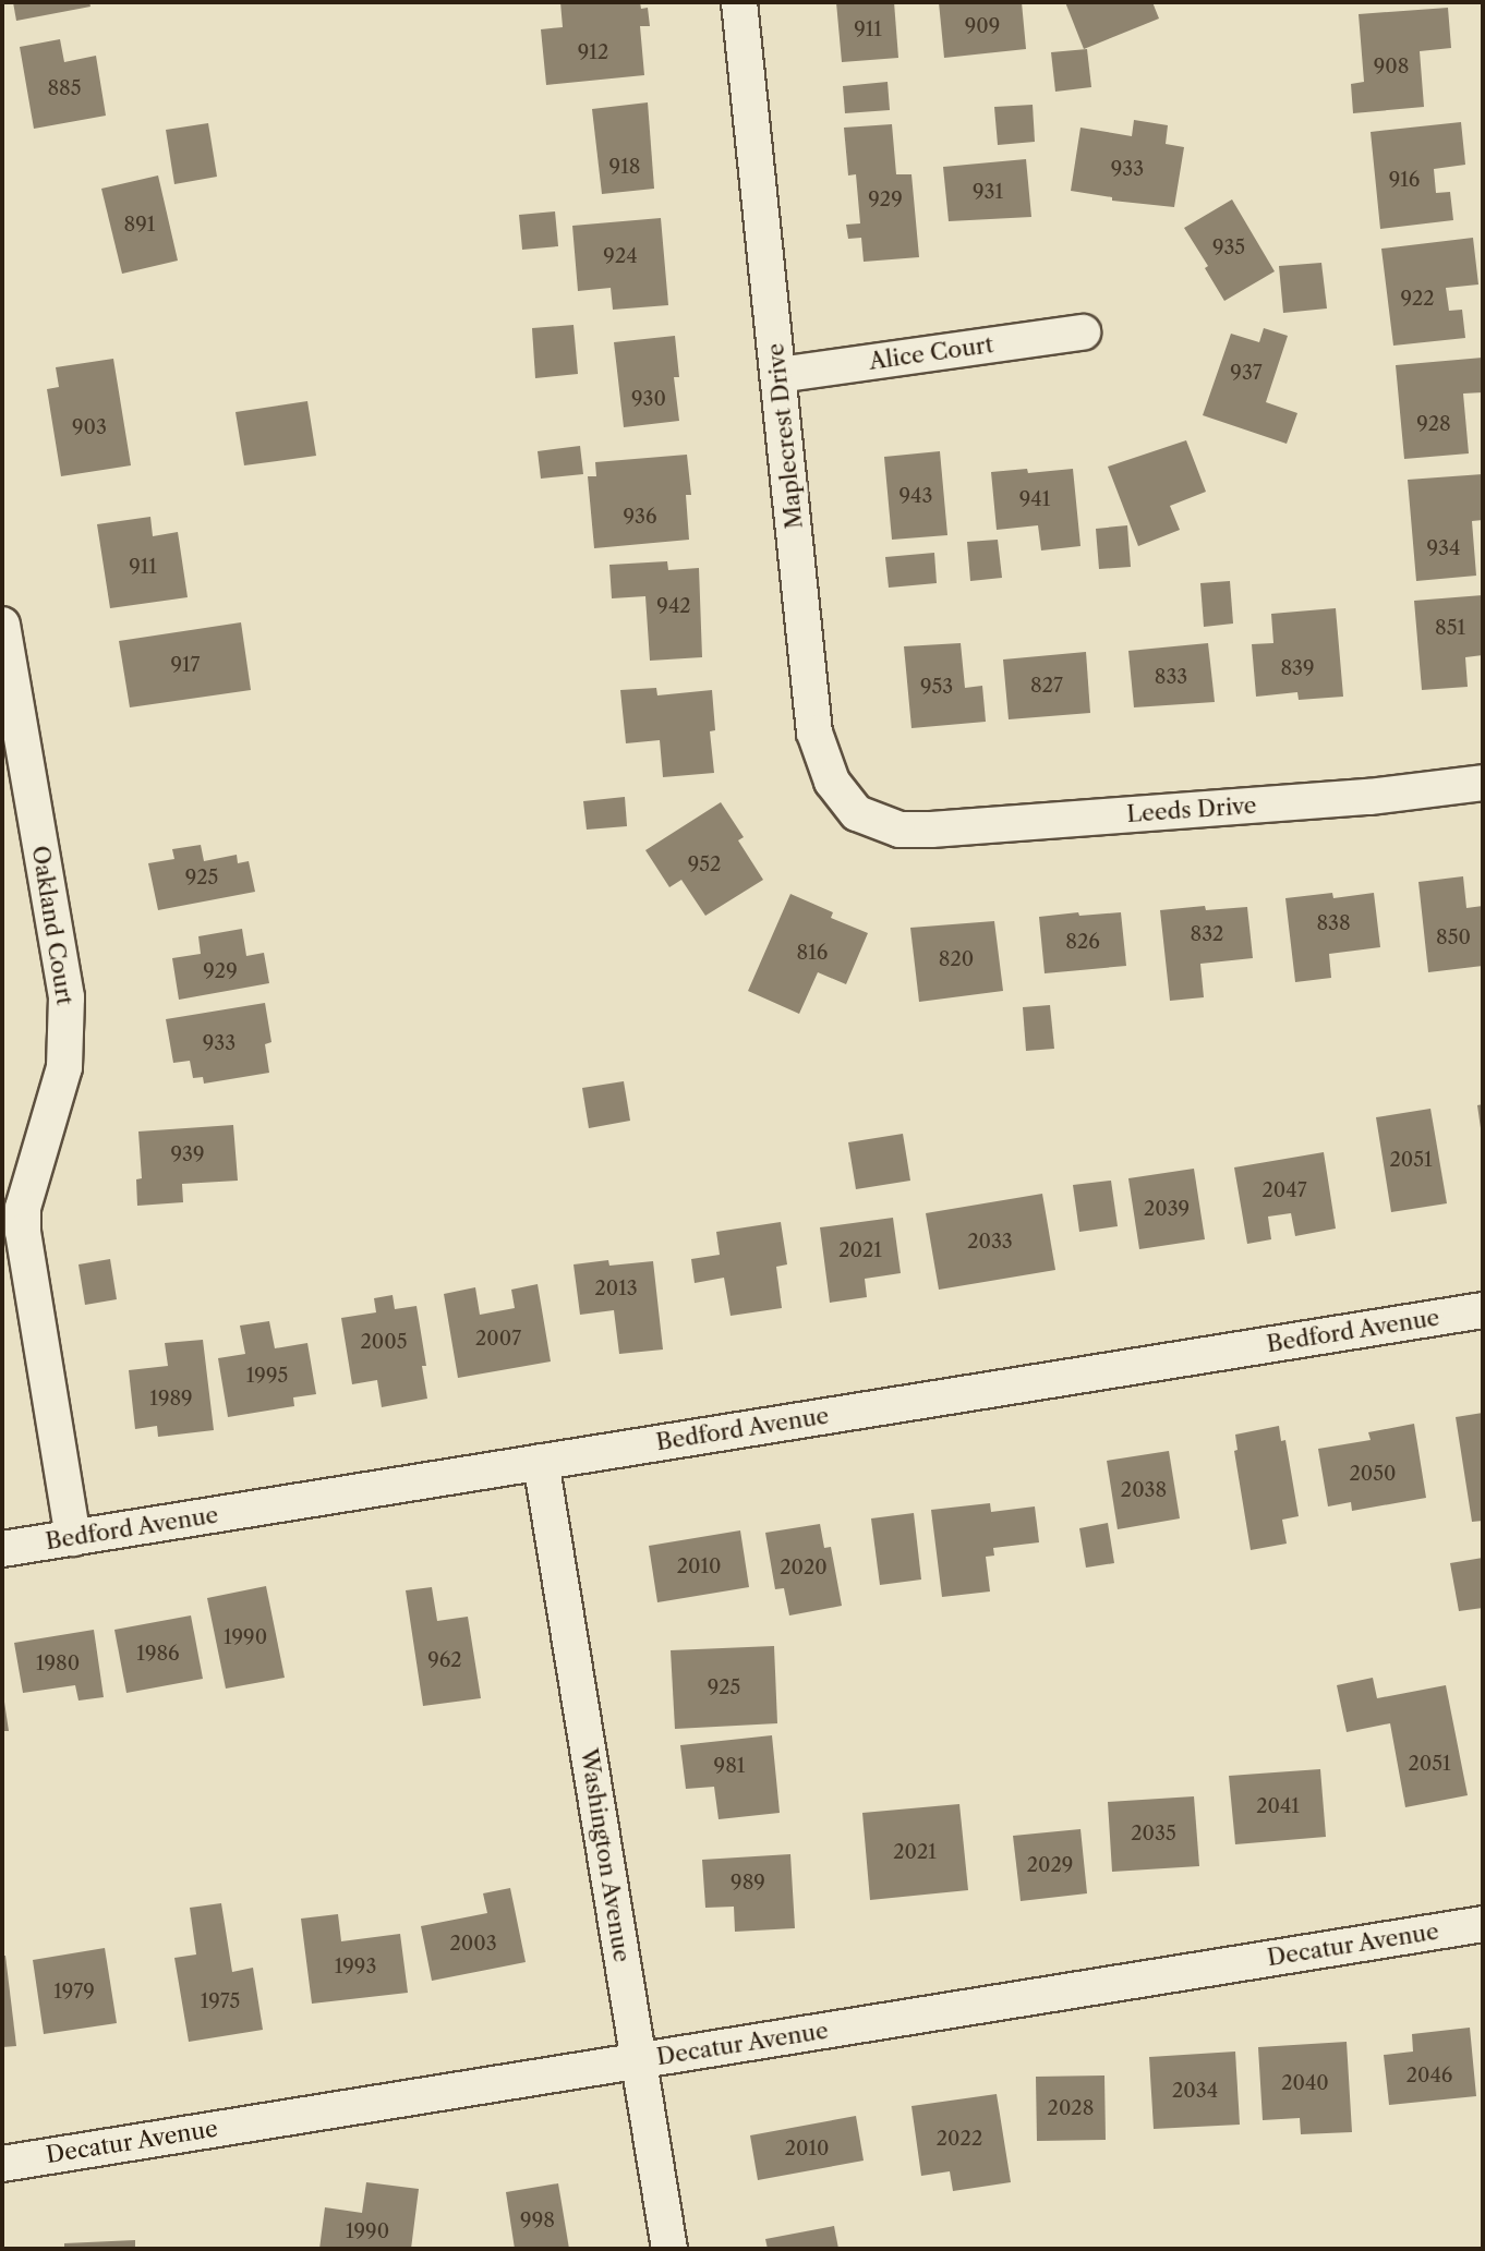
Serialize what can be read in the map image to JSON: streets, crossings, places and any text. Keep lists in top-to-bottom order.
{
  "streets": {
    "street": [
      "Alice Court",
      "Maplecrest Drive",
      "Leeds Drive",
      "Oakland Court",
      "Bedford Avenue",
      "Washington Avenue",
      "Decatur Avenue"
    ]
  },
  "crossings": [
    ["Alice Court", "Maplecrest Drive"],
    ["Maplecrest Drive", "Leeds Drive"],
    ["Oakland Court", "Bedford Avenue"],
    ["Bedford Avenue", "Washington Avenue"],
    ["Washington Avenue", "Decatur Avenue"]
  ],
  "house_numbers": [
    "909",
    "911",
    "912",
    "908",
    "885",
    "918",
    "933",
    "916",
    "931",
    "929",
    "891",
    "935",
    "924",
    "922",
    "937",
    "930",
    "928",
    "903",
    "943",
    "941",
    "936",
    "934",
    "911",
    "942",
    "851",
    "917",
    "839",
    "833",
    "827",
    "953",
    "952",
    "925",
    "838",
    "832",
    "850",
    "826",
    "816",
    "820",
    "929",
    "933",
    "939",
    "2051",
    "2047",
    "2039",
    "2033",
    "2021",
    "2013",
    "2007",
    "2005",
    "1995",
    "1989",
    "2050",
    "2038",
    "2010",
    "2020",
    "1990",
    "1986",
    "962",
    "1980",
    "925",
    "2051",
    "981",
    "2041",
    "2035",
    "2021",
    "2029",
    "989",
    "2003",
    "1993",
    "1979",
    "1975",
    "2046",
    "2040",
    "2034",
    "2028",
    "2022",
    "2010",
    "998",
    "1990"
  ]
}
